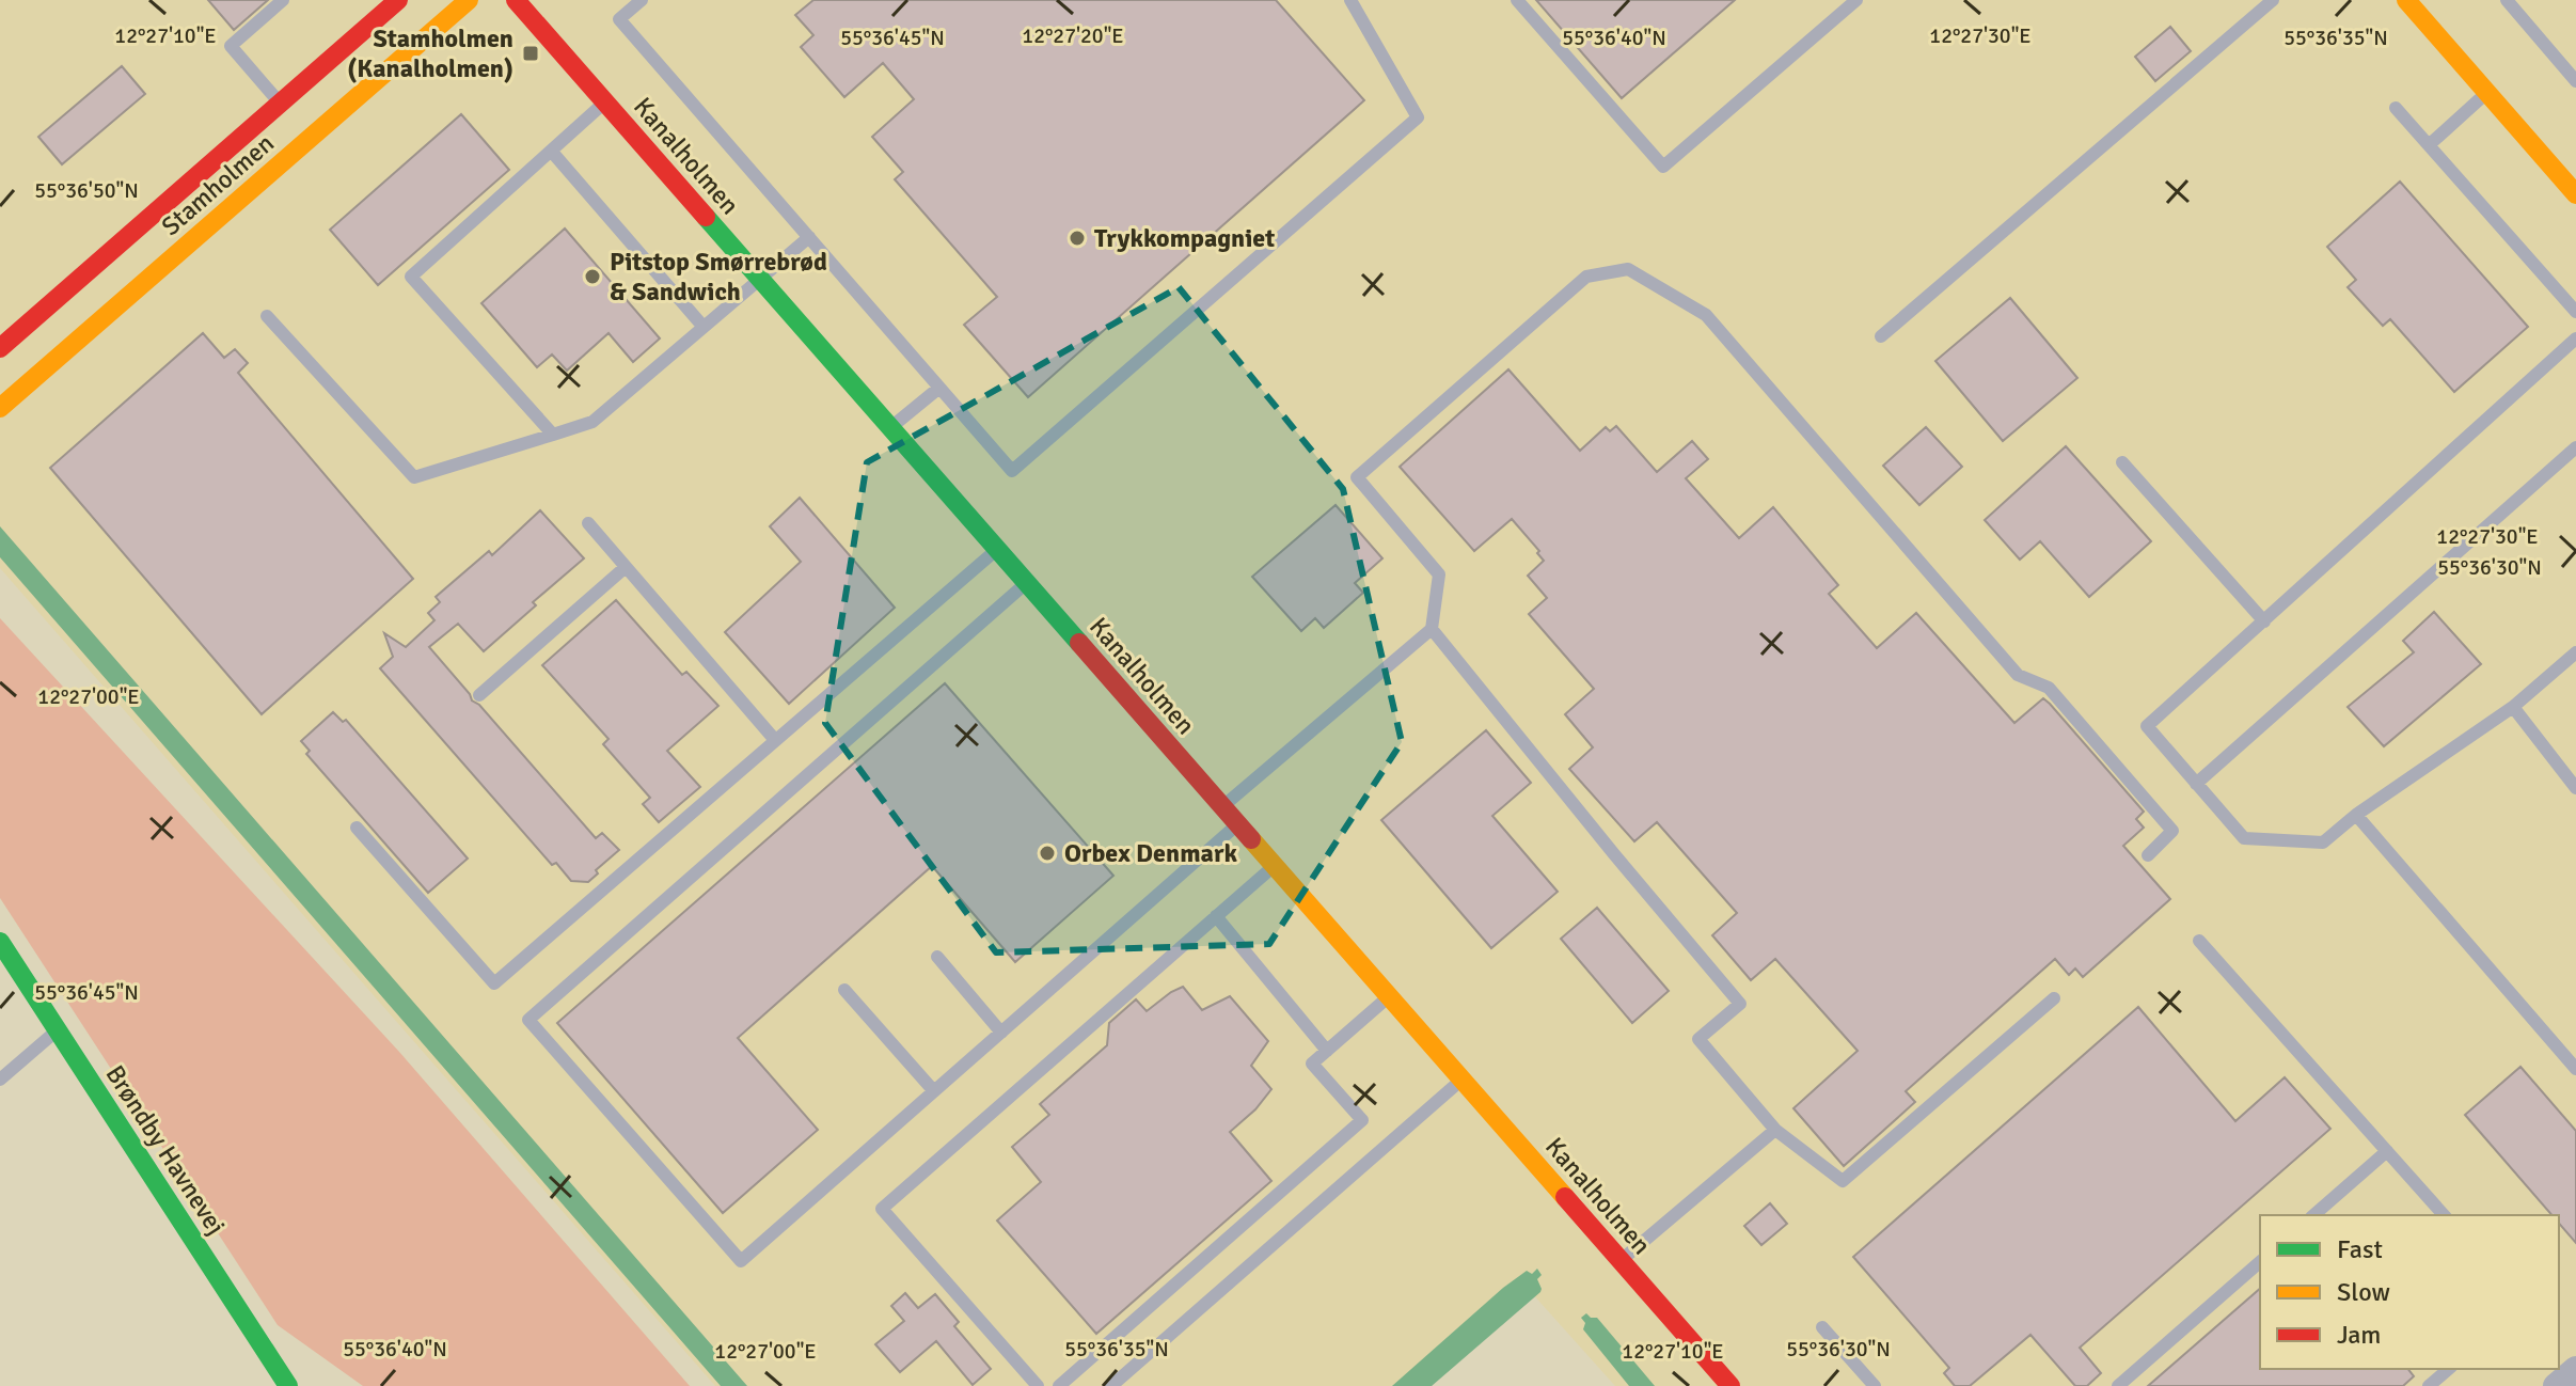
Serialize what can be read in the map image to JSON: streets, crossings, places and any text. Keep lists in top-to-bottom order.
{
  "streets": {
    "street": ["Kanalholmen", "Stamholmen", "Brøndby Havnevej"]
  },
  "places": {
    "transit": ["Stamholmen (Kanalholmen)"],
    "other": ["Trykkompagniet", "Pitstop Smørrebrød & Sandwich", "Orbex Denmark"]
  },
  "legend": ["Fast", "Slow", "Jam"],
  "coordinates": [
    "12°27'10\"E",
    "12°27'20\"E",
    "12°27'30\"E",
    "55°36'45\"N",
    "55°36'40\"N",
    "55°36'35\"N",
    "55°36'50\"N",
    "55°36'30\"N",
    "12°27'00\"E"
  ]
}
